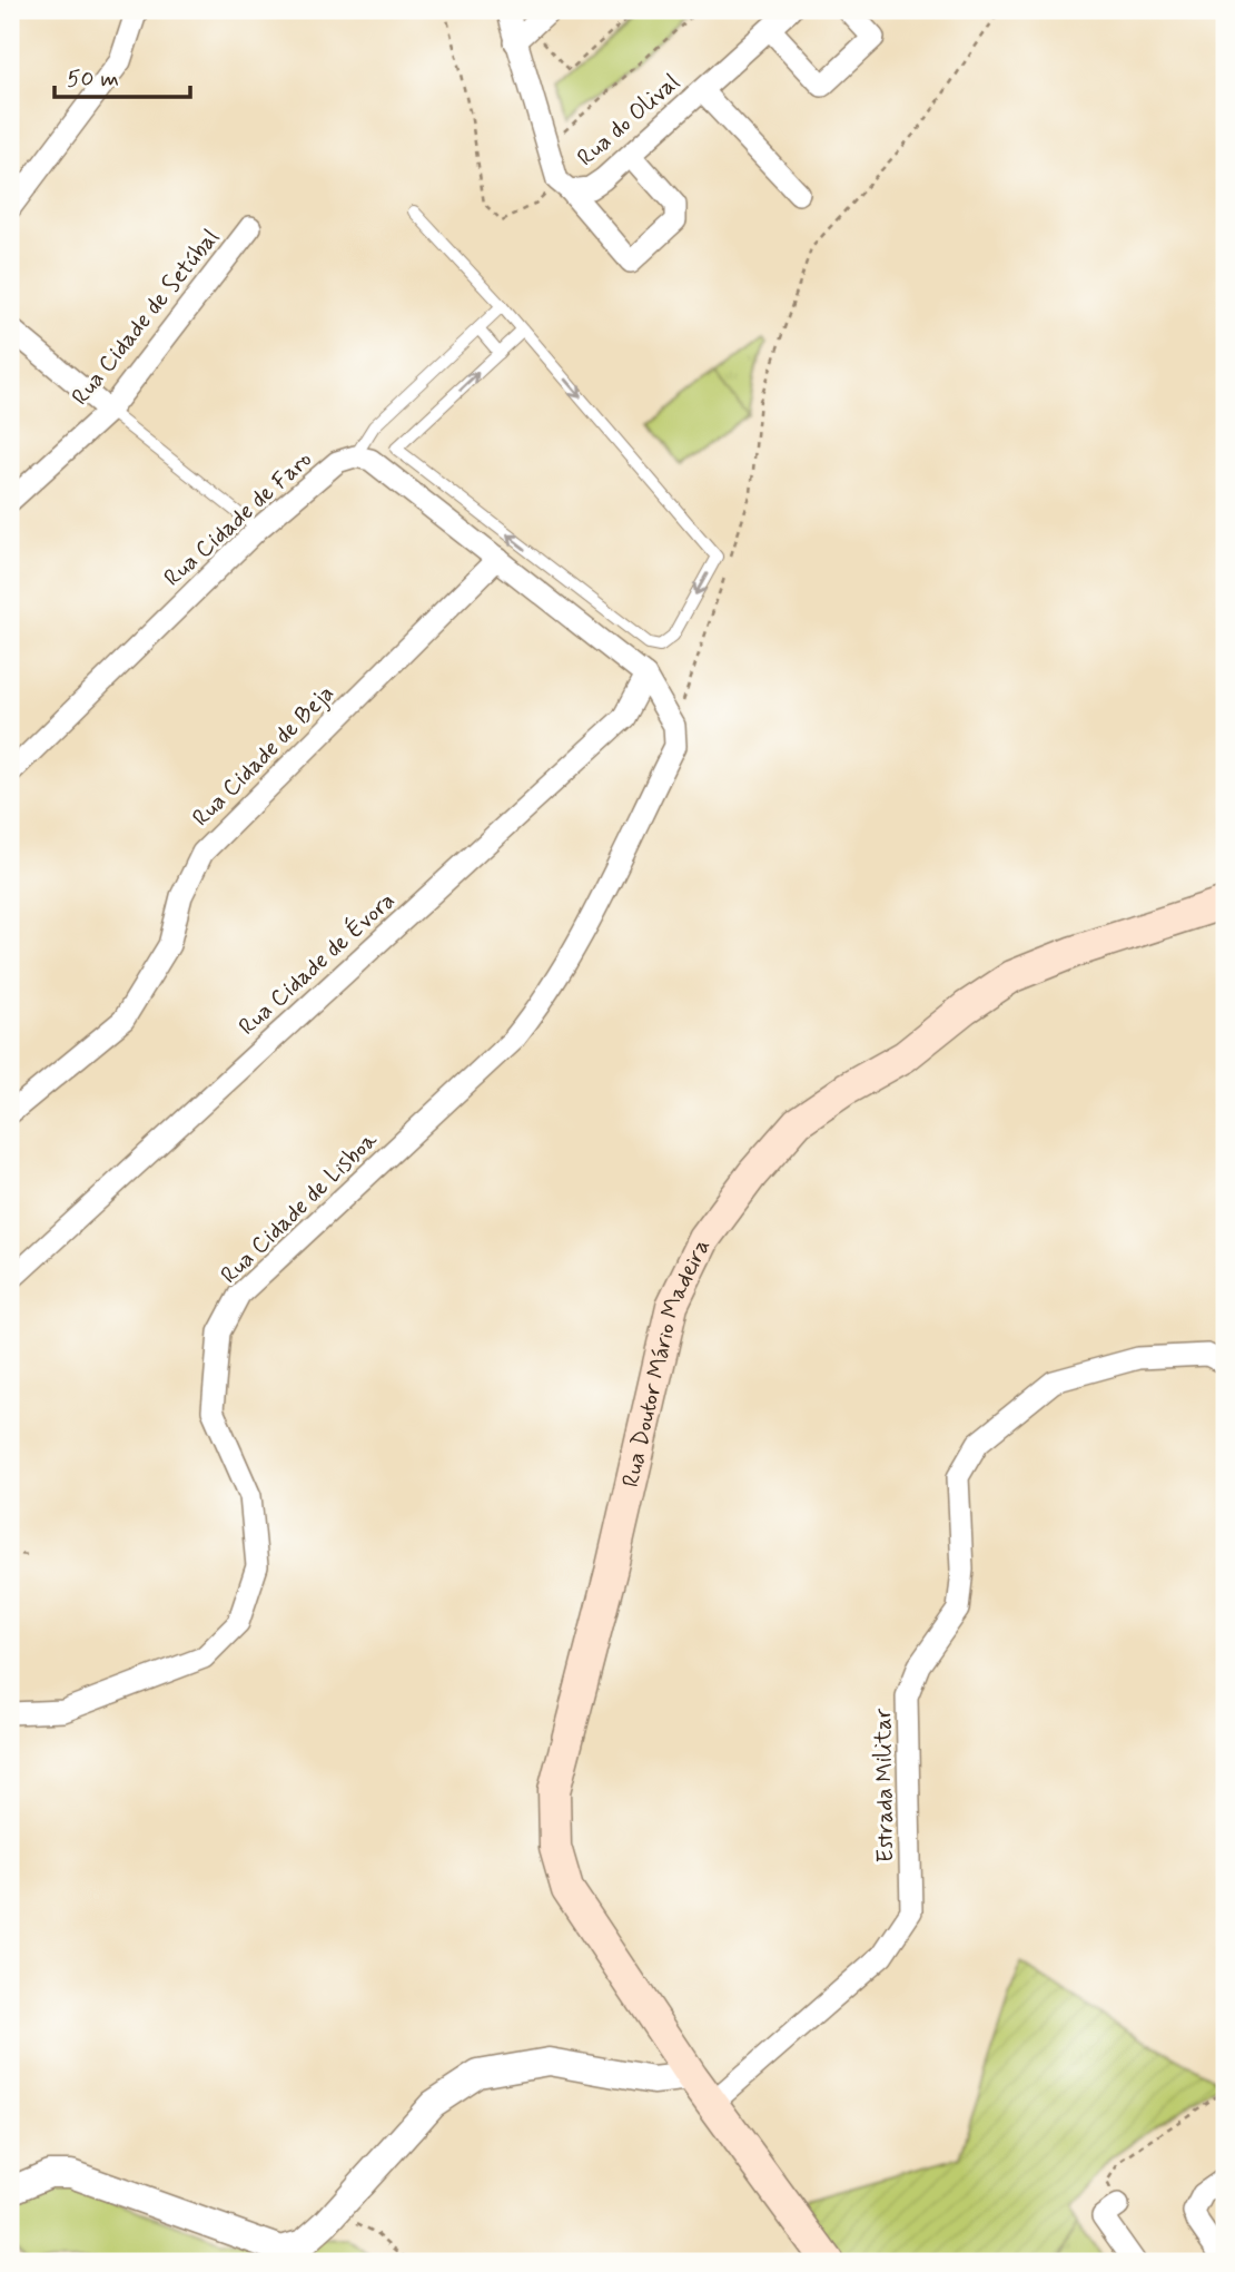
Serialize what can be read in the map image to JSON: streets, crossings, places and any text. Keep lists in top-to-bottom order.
{
  "streets": {
    "main road": ["Rua Doutor Mário Madeira"],
    "street": [
      "Rua do Olival",
      "Rua Cidade de Setúbal",
      "Rua Cidade de Faro",
      "Rua Cidade de Beja",
      "Rua Cidade de Évora",
      "Rua Cidade de Lisboa",
      "Estrada Militar"
    ]
  },
  "crossings": [
    ["Rua Doutor Mário Madeira", "Estrada Militar"]
  ],
  "scale_bar": "50 m"
}
